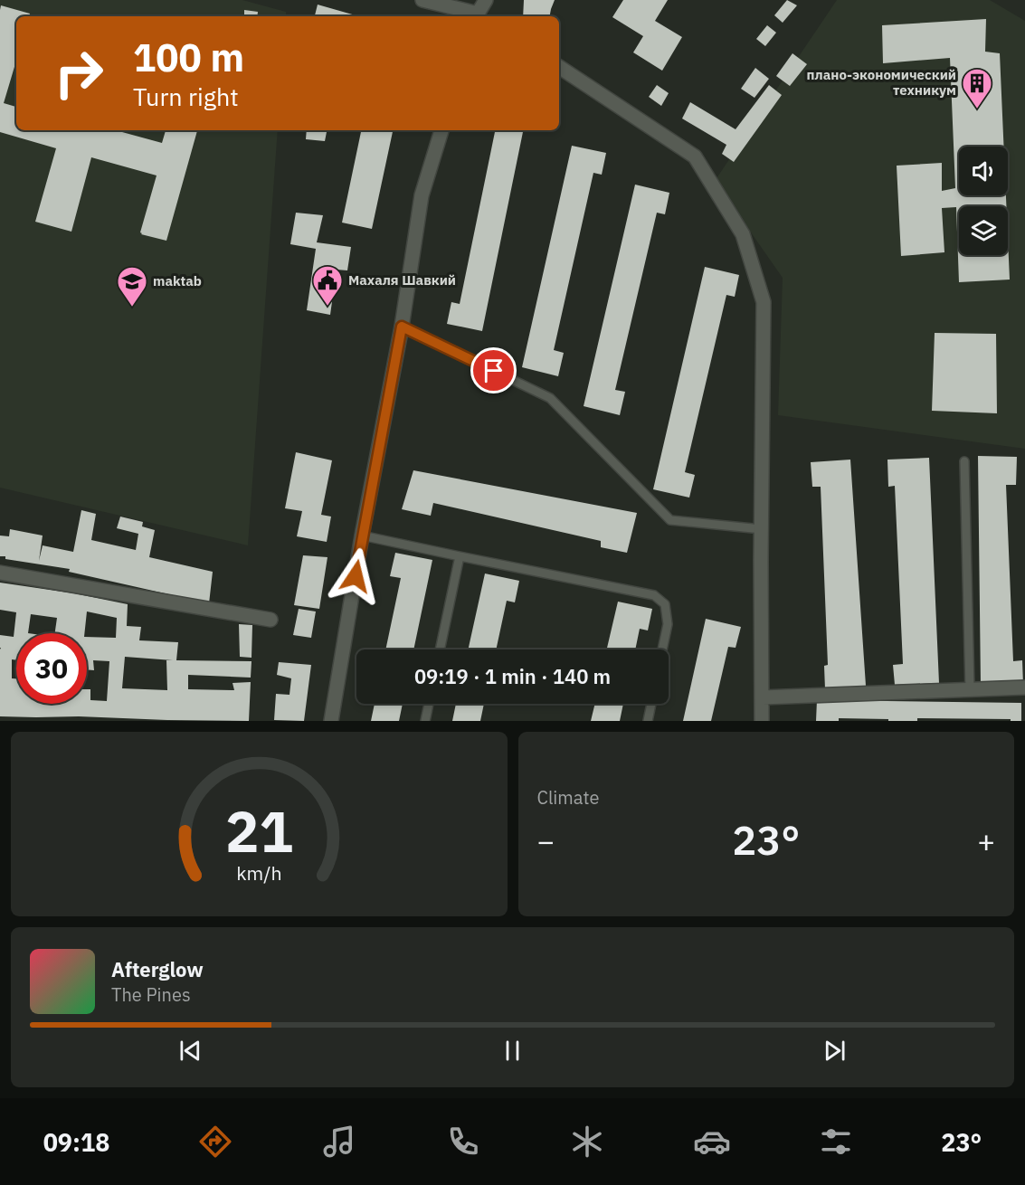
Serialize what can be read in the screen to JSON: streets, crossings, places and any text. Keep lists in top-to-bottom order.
{
  "places": {
    "building": ["плано-экономический техникум"],
    "public building": ["Махаля Шавкий"],
    "school or university": ["maktab"]
  },
  "page": {
    "turn": ["100 m", "Turn right"],
    "limit": "30",
    "trip": "09:19 · 1 min · 140 m",
    "tile": "Climate",
    "heat": ["−", "23°", "+"],
    "song": ["Afterglow", "The Pines"],
    "tabs": ["09:18", "23°"],
    "gauge": ["21", "km/h"]
  }
}
